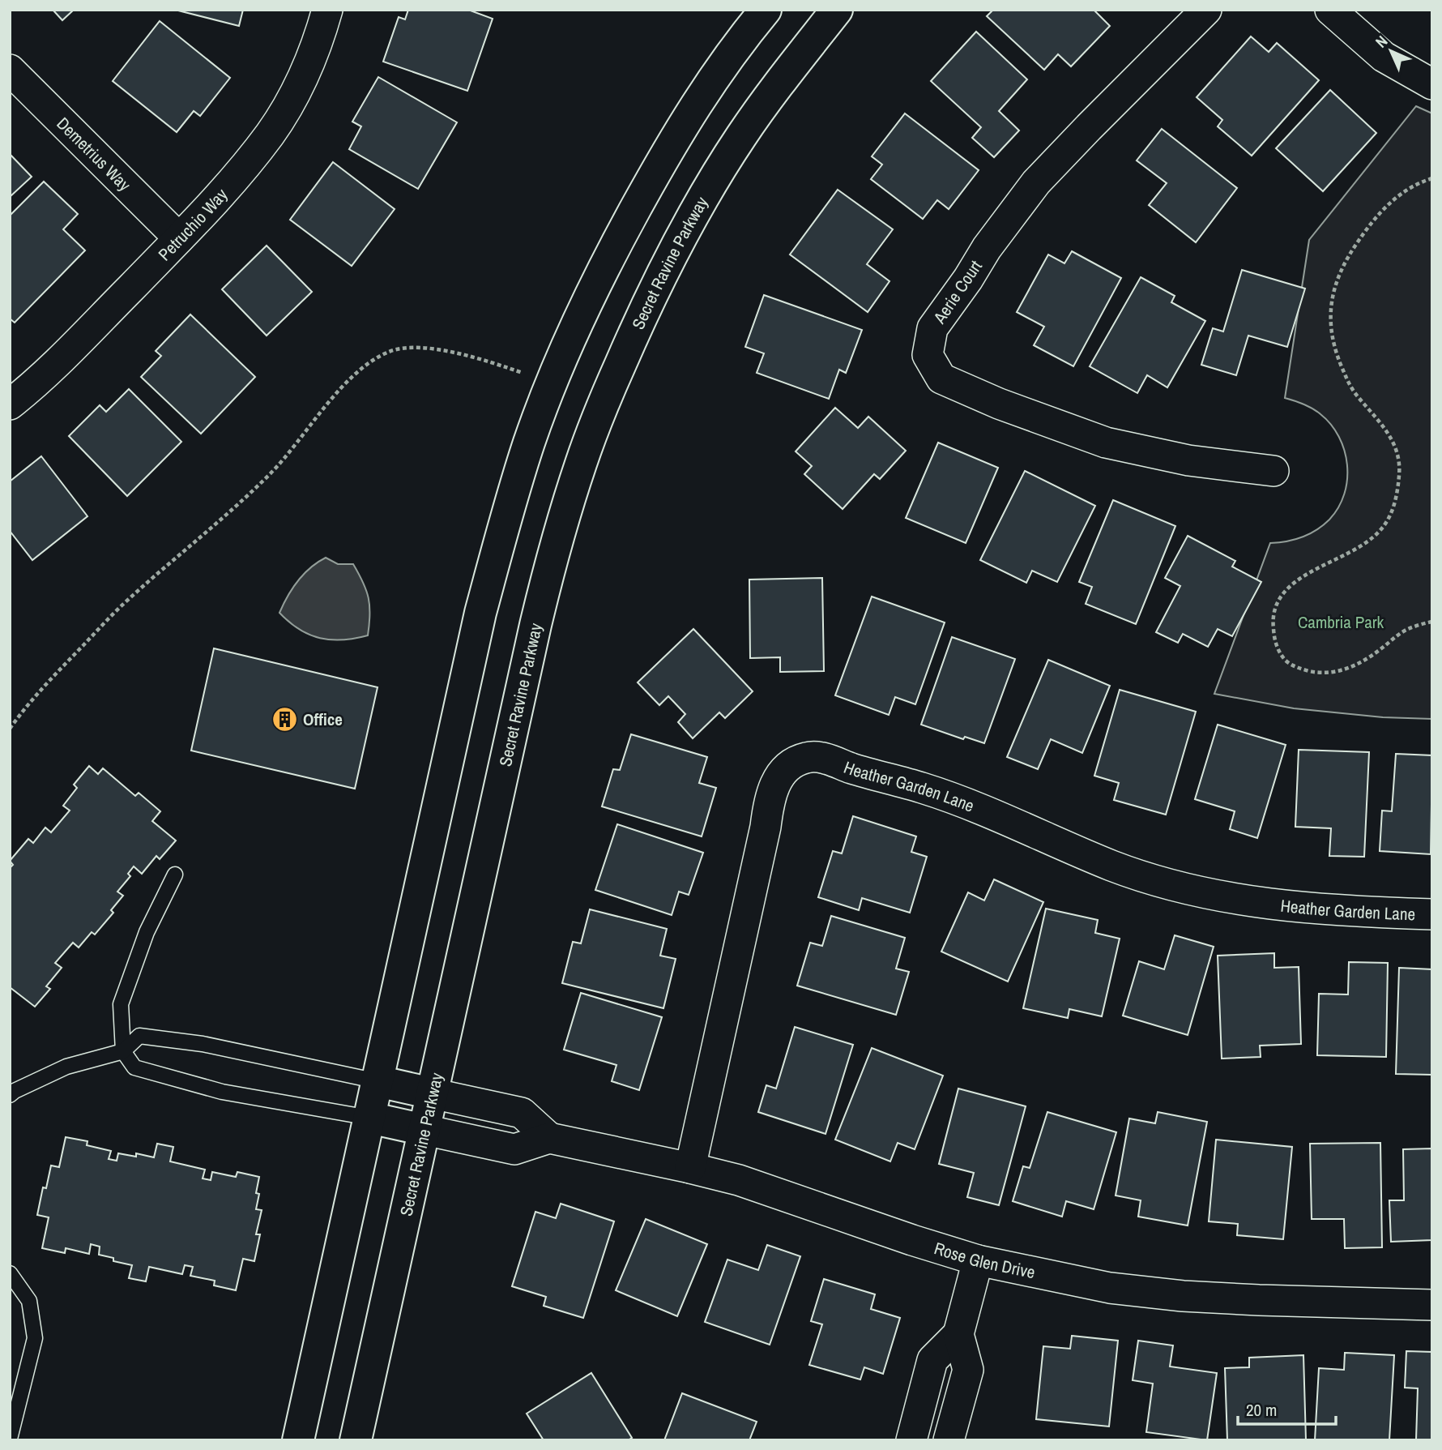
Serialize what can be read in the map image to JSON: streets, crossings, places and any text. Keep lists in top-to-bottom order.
{
  "streets": {
    "main road": ["Secret Ravine Parkway"],
    "street": [
      "Demetrius Way",
      "Petruchio Way",
      "Aerie Court",
      "Heather Garden Lane",
      "Rose Glen Drive"
    ]
  },
  "crossings": [
    ["Demetrius Way", "Petruchio Way"],
    ["Heather Garden Lane", "Rose Glen Drive"]
  ],
  "parks": ["Cambria Park"],
  "places": {
    "building": ["Office"]
  },
  "scale_bar": "20 m",
  "north": "top left"
}
